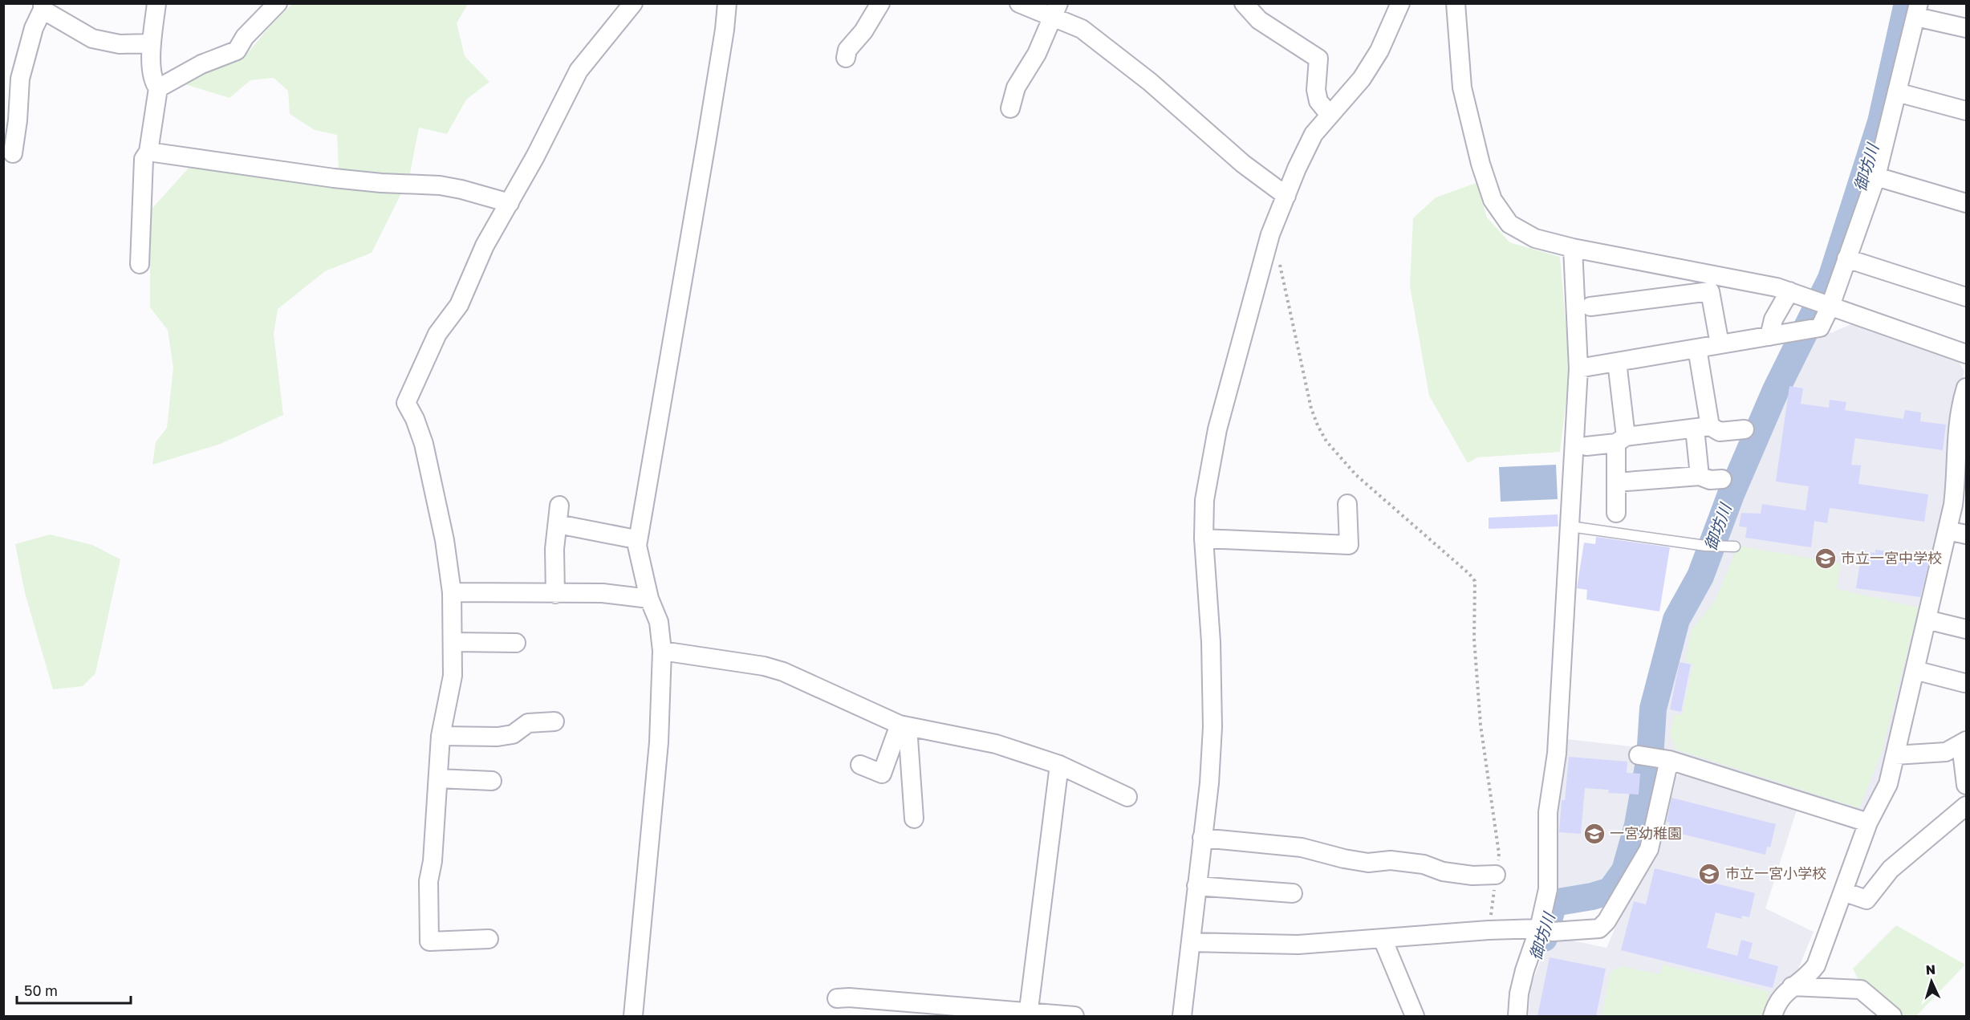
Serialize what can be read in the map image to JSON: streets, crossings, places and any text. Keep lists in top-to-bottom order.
{
  "water": ["御坊川"],
  "places": {
    "school or university": ["市立一宮中学校", "一宮幼稚園", "市立一宮小学校"]
  },
  "scale_bar": "50 m",
  "north": "top"
}
